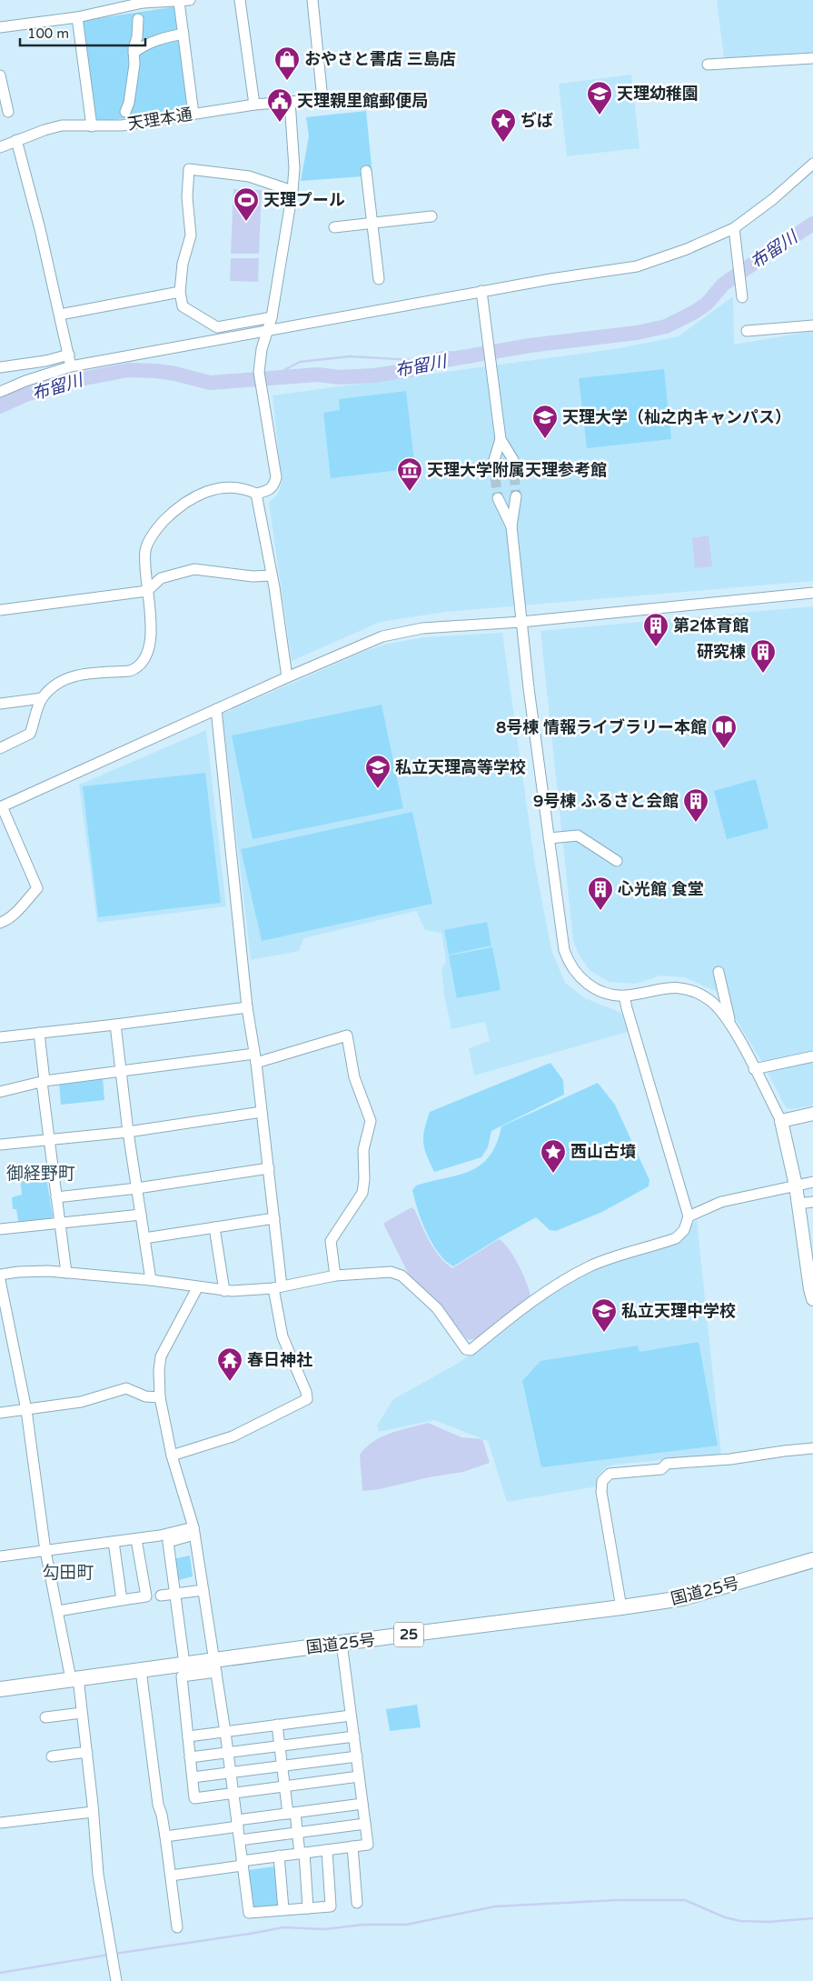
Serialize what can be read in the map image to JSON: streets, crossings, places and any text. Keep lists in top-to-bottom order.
{
  "streets": {
    "highway": ["国道25号", "25"],
    "street": ["天理本通"]
  },
  "districts": ["御経野町", "勾田町"],
  "water": ["布留川"],
  "places": {
    "shop": ["おやさと書店 三島店"],
    "school or university": [
      "天理幼稚園",
      "天理大学（杣之内キャンパス）",
      "私立天理高等学校",
      "私立天理中学校"
    ],
    "public building": ["天理親里館郵便局"],
    "place": ["ぢば", "西山古墳"],
    "sports": ["天理プール"],
    "museum": ["天理大学附属天理参考館"],
    "building": [
      "第2体育館",
      "研究棟",
      "9号棟 ふるさと会館",
      "心光館 食堂"
    ],
    "library": ["8号棟 情報ライブラリー本館"],
    "temple": ["春日神社"]
  },
  "scale_bar": "100 m"
}
